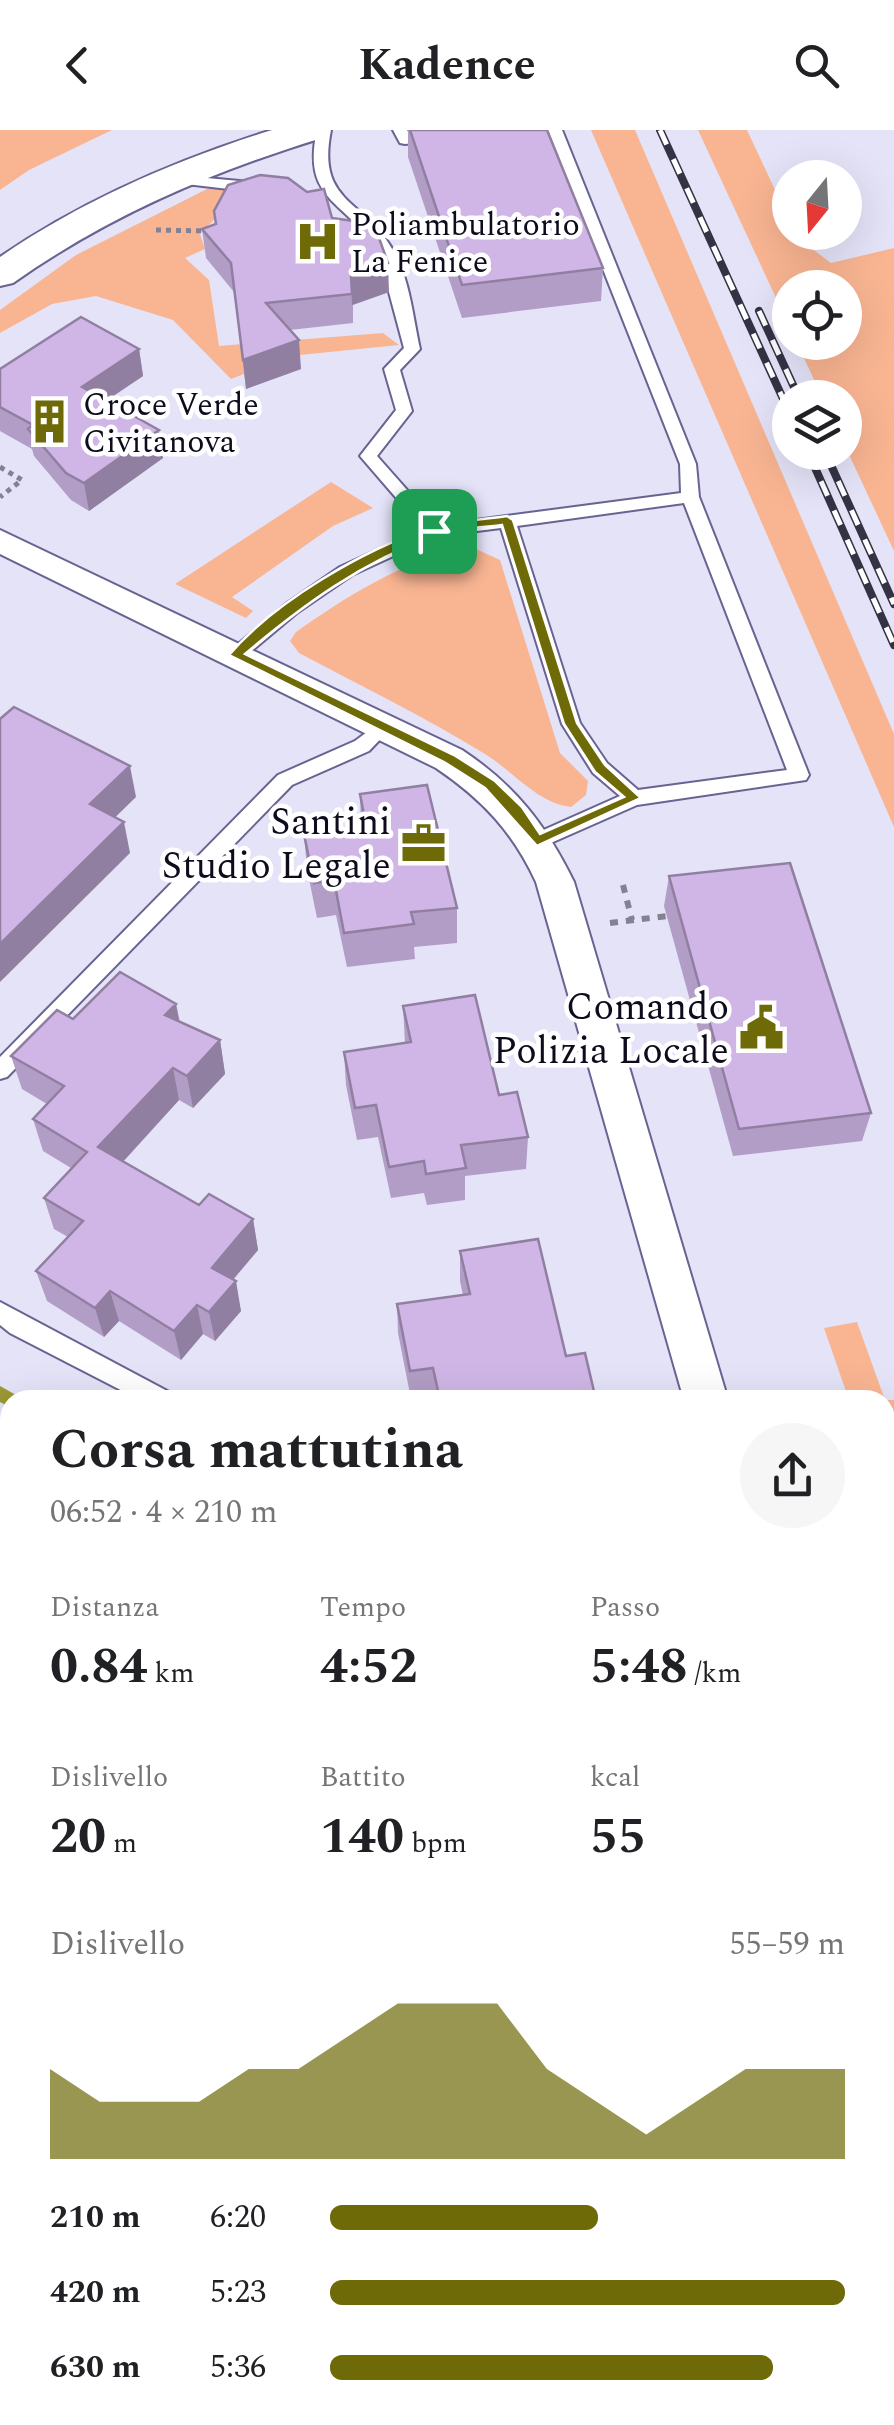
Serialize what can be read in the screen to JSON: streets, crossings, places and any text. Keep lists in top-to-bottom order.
{
  "places": {
    "hospital": ["Poliambulatorio La Fenice"],
    "building": ["Croce Verde Civitanova"],
    "office": ["Santini Studio Legale"],
    "public building": ["Comando Polizia Locale"]
  },
  "north": "bottom",
  "page": {
    "header": "Kadence",
    "heading": ["Corsa mattutina", "06:52 · 4 × 210 m"],
    "stats": [
      ["Distanza", "0.84 km"],
      ["Tempo", "4:52"],
      ["Passo", "5:48 /km"],
      ["Dislivello", "20 m"],
      ["Battito", "140 bpm"],
      ["kcal", "55"]
    ],
    "chart": ["Dislivello", "55–59 m"],
    "list": [
      {
        "name": "210 m",
        "note": "6:20"
      },
      {
        "name": "420 m",
        "note": "5:23"
      },
      {
        "name": "630 m",
        "note": "5:36"
      }
    ]
  }
}
